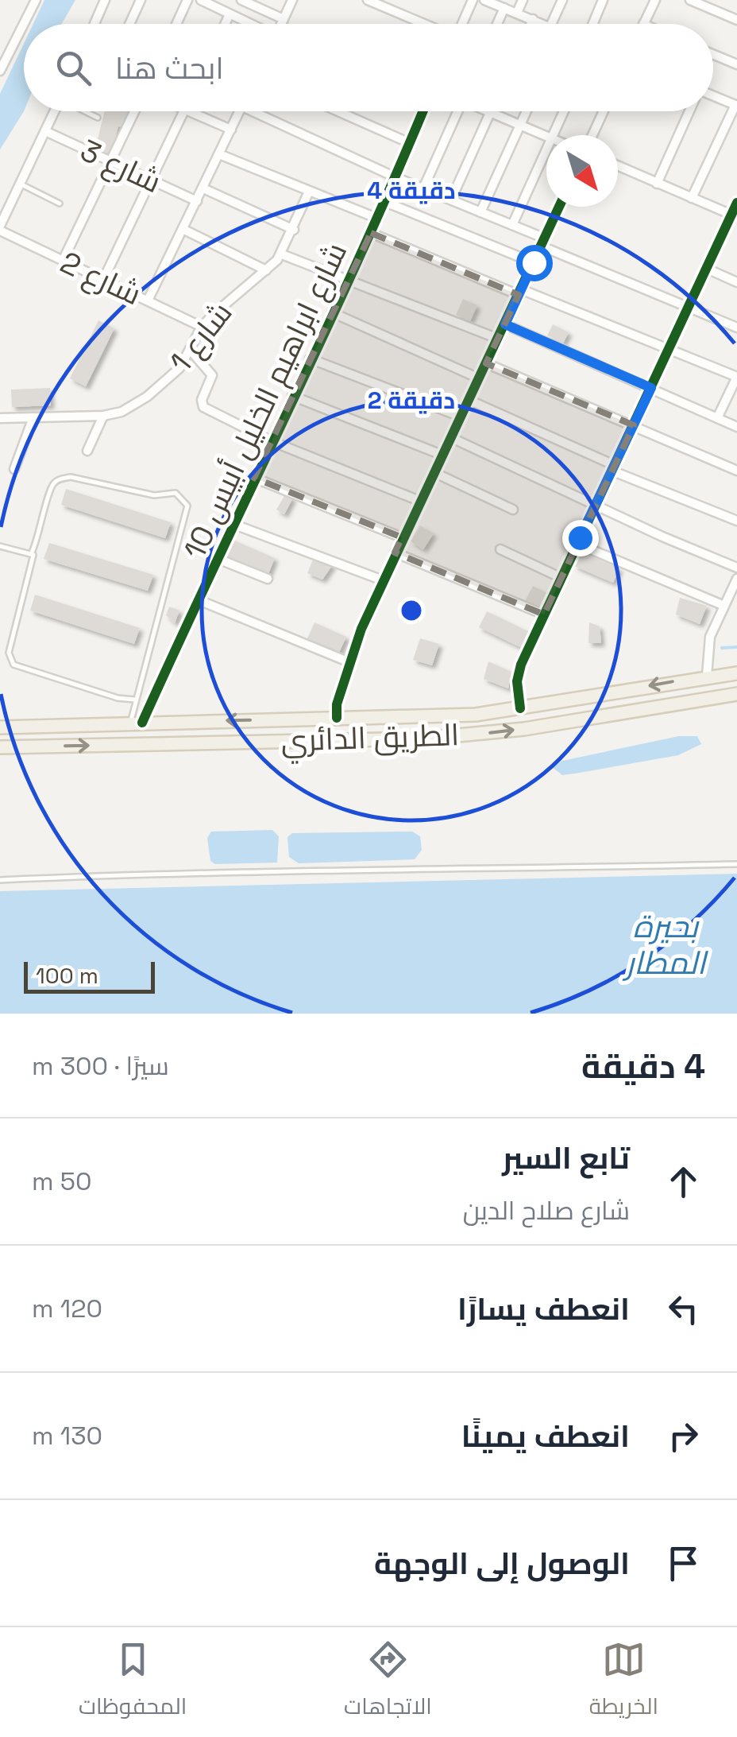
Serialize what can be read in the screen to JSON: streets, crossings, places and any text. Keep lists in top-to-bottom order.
{
  "streets": {
    "main road": ["الطريق الدائري"],
    "street": [
      "شارع 3",
      "شارع 2",
      "شارع 1",
      "شارع ابراهيم الخليل أبيس 10"
    ]
  },
  "crossings": [
    ["شارع 2", "شارع 1"],
    ["شارع ابراهيم الخليل أبيس 10", "الطريق الدائري"]
  ],
  "water": ["بحيرة المطار"],
  "scale_bar": "100 m",
  "north": "bottom right",
  "page": {
    "search": "ابحث هنا",
    "scale": "100 m",
    "heading": ["4 دقيقة", "سيرًا · 300 m"],
    "list": [
      ["تابع السير", "شارع صلاح الدين", "50 m"],
      ["انعطف يسارًا", "120 m"],
      ["انعطف يمينًا", "130 m"],
      "الوصول إلى الوجهة"
    ],
    "nav": ["الخريطة", "الاتجاهات", "المحفوظات"]
  },
  "rings": ["4 دقيقة", "2 دقيقة"]
}
